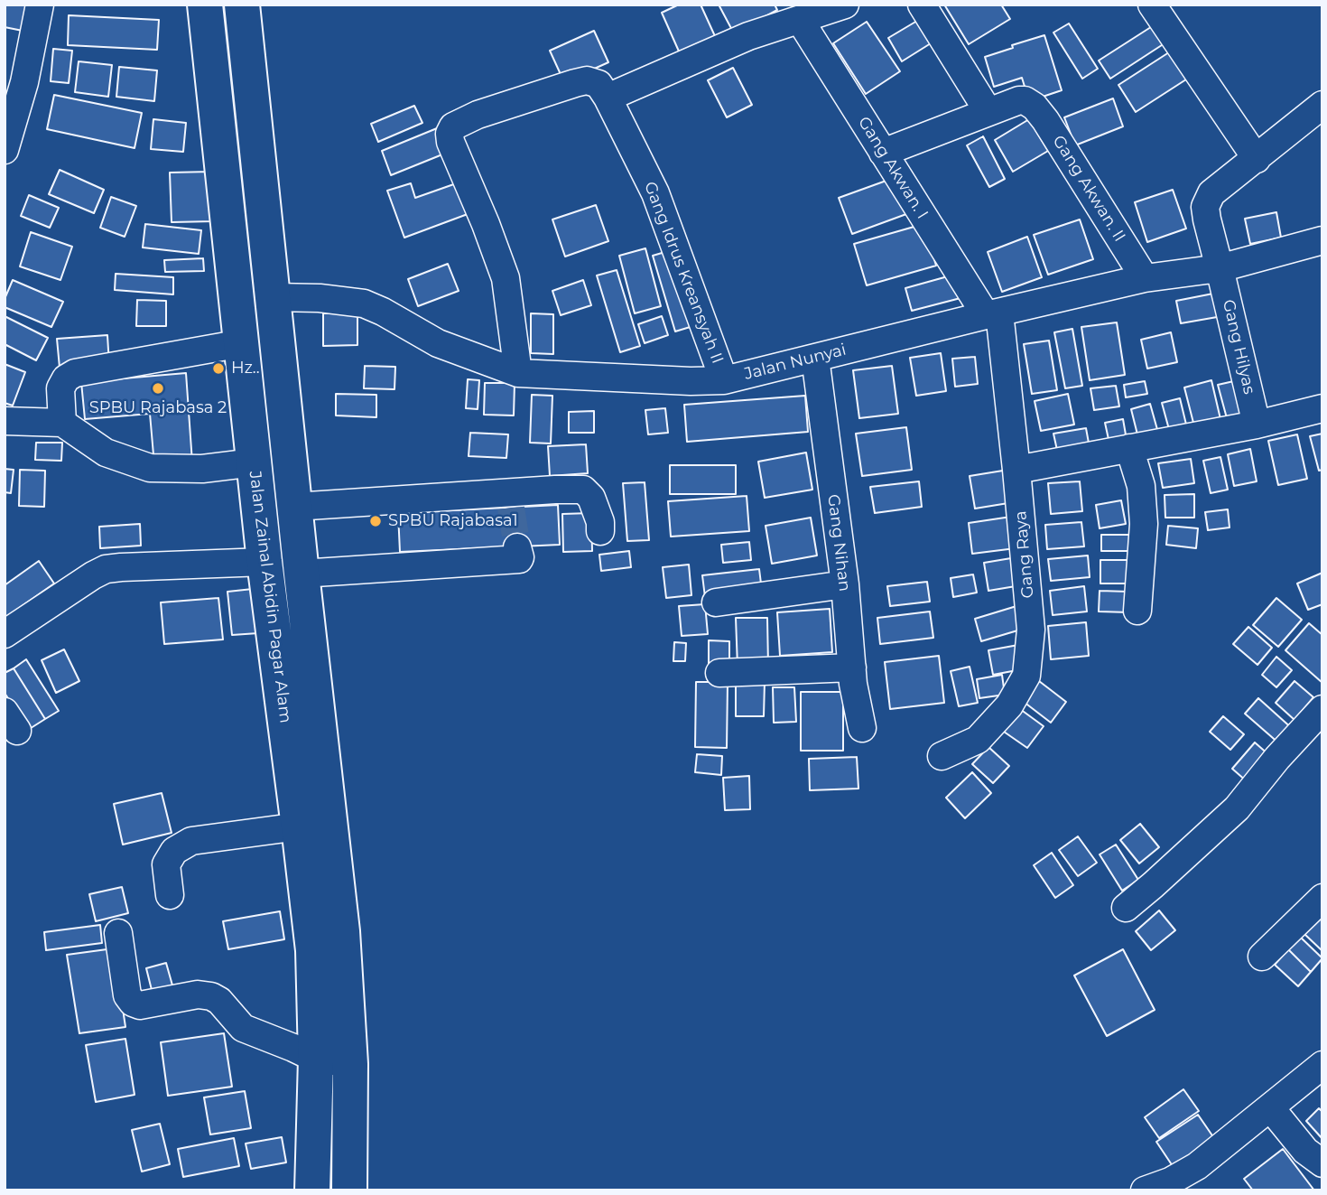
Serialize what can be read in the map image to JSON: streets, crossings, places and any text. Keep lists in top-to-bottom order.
{
  "streets": {
    "highway": ["Jalan Zainal Abidin Pagar Alam"],
    "street": [
      "Gang Akwan. I",
      "Gang Akwan. II",
      "Gang Idrus Kreansyah II",
      "Gang Hilyas",
      "Jalan Nunyai",
      "Gang Nihan",
      "Gang Raya"
    ]
  },
  "crossings": [
    ["Gang Akwan. I", "Jalan Nunyai"],
    ["Gang Akwan. I", "Gang Raya"],
    ["Gang Akwan. II", "Jalan Nunyai"],
    ["Gang Idrus Kreansyah II", "Jalan Nunyai"],
    ["Gang Hilyas", "Jalan Nunyai"],
    ["Jalan Nunyai", "Gang Nihan"],
    ["Jalan Nunyai", "Gang Raya"],
    ["Jalan Nunyai", "Jalan Zainal Abidin Pagar Alam"]
  ],
  "places": ["Hz..", "SPBU Rajabasa 2", "SPBU Rajabasa1"]
}
